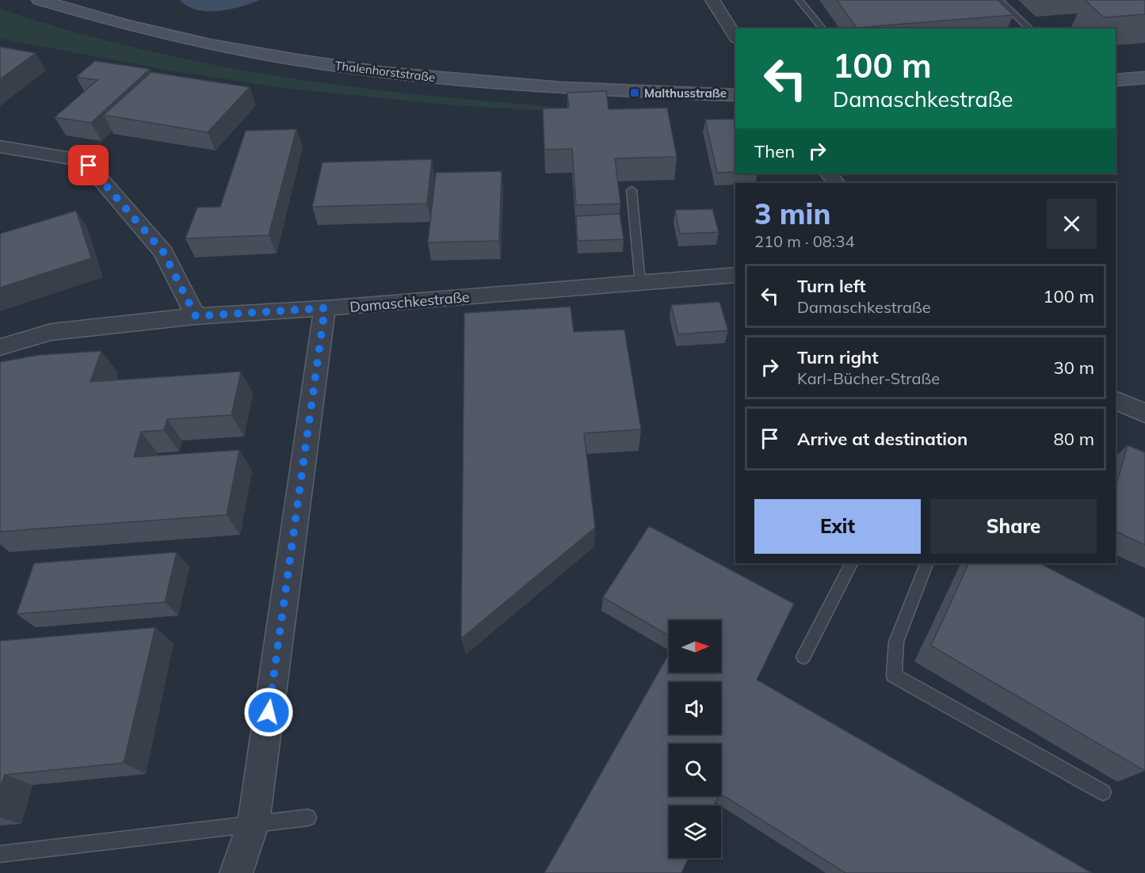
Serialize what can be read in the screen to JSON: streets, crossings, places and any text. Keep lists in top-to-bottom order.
{
  "streets": {
    "main road": ["Thalenhorststraße"],
    "street": ["Damaschkestraße"]
  },
  "places": {
    "transit": ["Malthusstraße"]
  },
  "north": "right",
  "page": {
    "turn": ["100 m", "Damaschkestraße"],
    "then": "Then",
    "heading": ["3 min", "210 m · 08:34"],
    "list": [
      {
        "name": "Turn left",
        "note": "Damaschkestraße",
        "value": "100 m"
      },
      {
        "name": "Turn right",
        "note": "Karl-Bücher-Straße",
        "value": "30 m"
      },
      {
        "name": "Arrive at destination",
        "value": "80 m"
      }
    ],
    "buttons": ["Exit", "Share"]
  }
}
